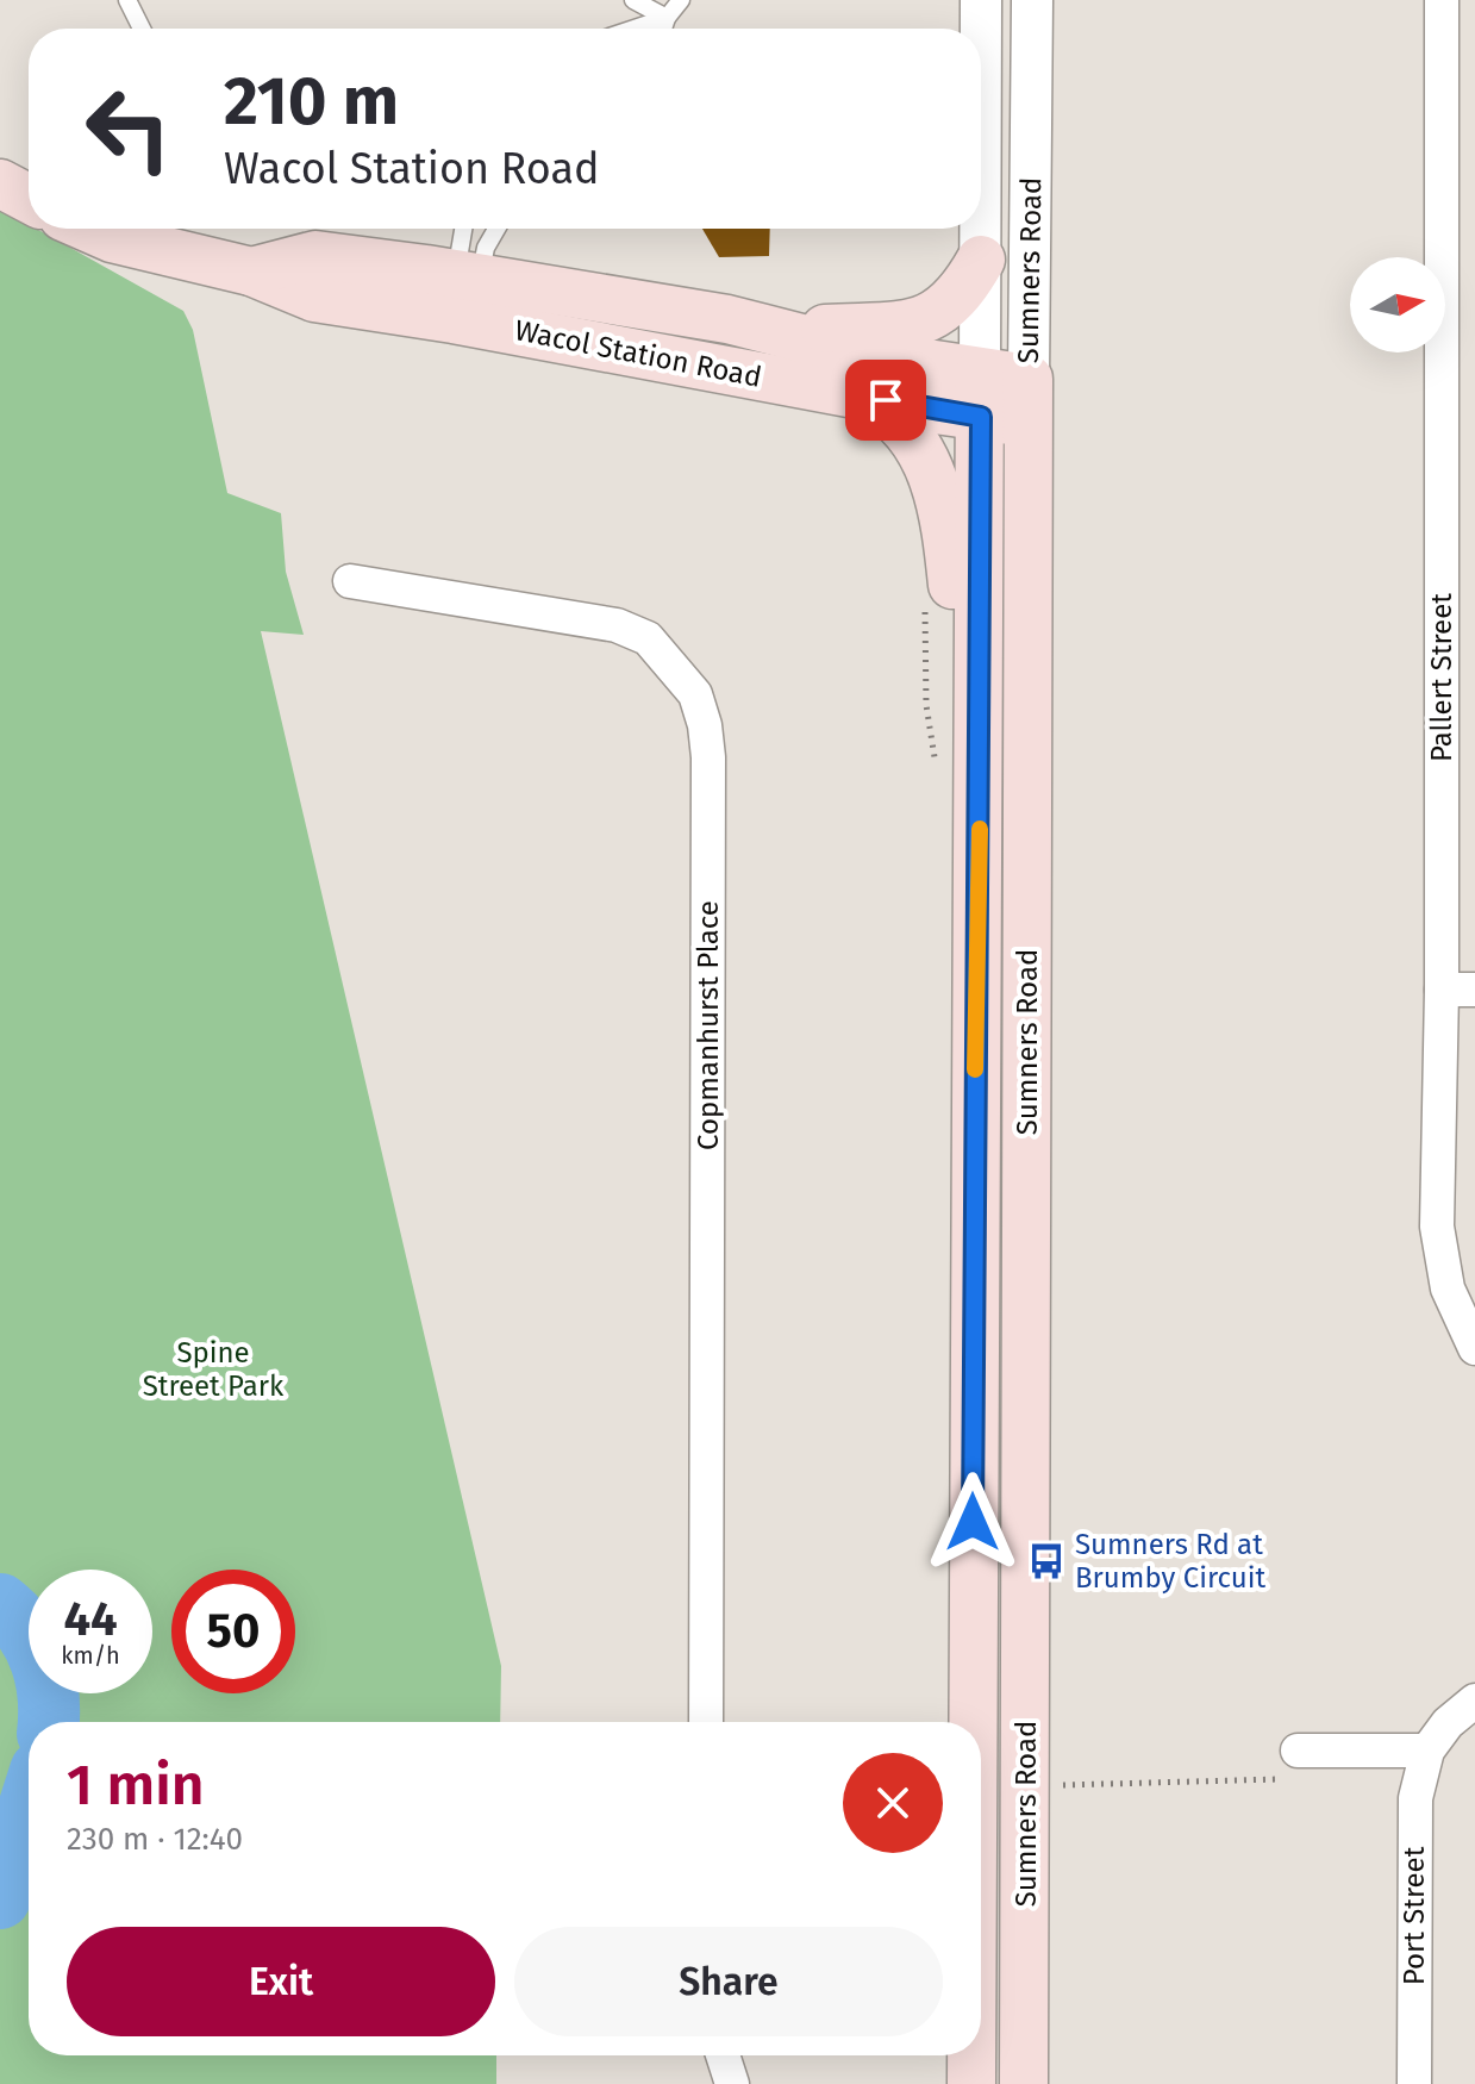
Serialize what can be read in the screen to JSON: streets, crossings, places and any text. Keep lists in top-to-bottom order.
{
  "streets": {
    "main road": ["Sumners Road", "Wacol Station Road"],
    "street": ["Pallert Street", "Copmanhurst Place", "Port Street"]
  },
  "crossings": [
    ["Sumners Road", "Wacol Station Road"]
  ],
  "parks": ["Spine Street Park"],
  "places": {
    "bus stop": ["Sumners Rd at Brumby Circuit"]
  },
  "north": "right",
  "page": {
    "turn": ["210 m", "Wacol Station Road"],
    "speed": "44 km/h",
    "limit": "50",
    "heading": ["1 min", "230 m · 12:40"],
    "buttons": ["Exit", "Share"]
  }
}
